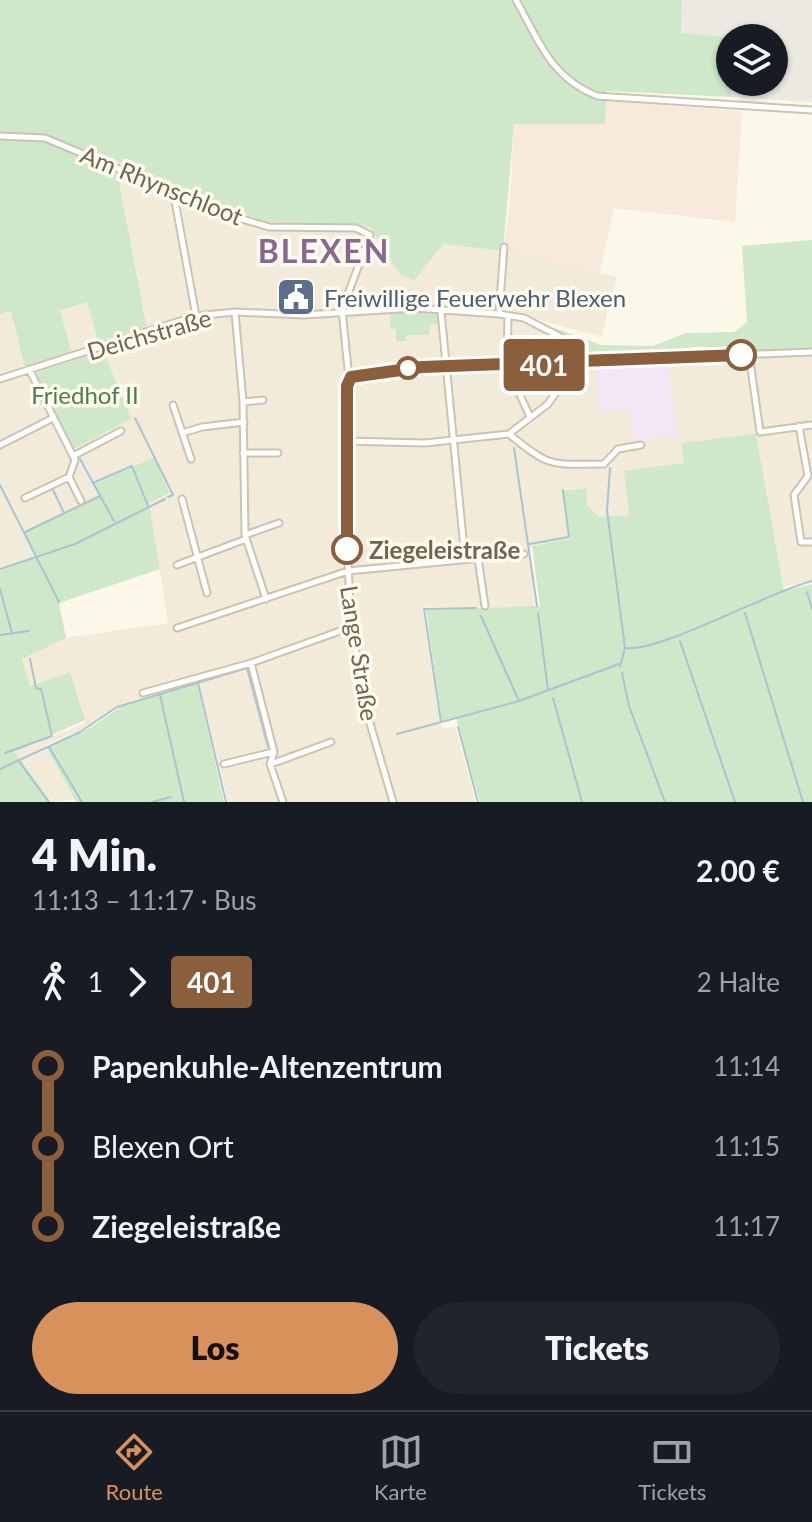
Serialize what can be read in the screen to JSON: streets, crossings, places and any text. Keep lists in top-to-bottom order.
{
  "streets": {
    "street": ["Am Rhynschloot", "Deichstraße", "Lange Straße"]
  },
  "crossings": [
    ["Am Rhynschloot", "Deichstraße"],
    ["Am Rhynschloot", "Lange Straße"],
    ["Deichstraße", "Lange Straße"]
  ],
  "districts": ["BLEXEN"],
  "parks": ["Friedhof II"],
  "places": {
    "public building": ["Freiwillige Feuerwehr Blexen"],
    "other": ["Ziegeleistraße"]
  },
  "lines": ["bus line 401"],
  "page": {
    "on_map": "401",
    "heading": ["4 Min.", "11:13 – 11:17 · Bus", "2.00 €"],
    "legs": ["1", "401", "2 Halte"],
    "list": [
      {
        "name": "Papenkuhle-Altenzentrum",
        "value": "11:14"
      },
      {
        "name": "Blexen Ort",
        "value": "11:15"
      },
      {
        "name": "Ziegeleistraße",
        "value": "11:17"
      }
    ],
    "buttons": ["Los", "Tickets"],
    "tabs": ["Route", "Karte", "Tickets"]
  }
}
